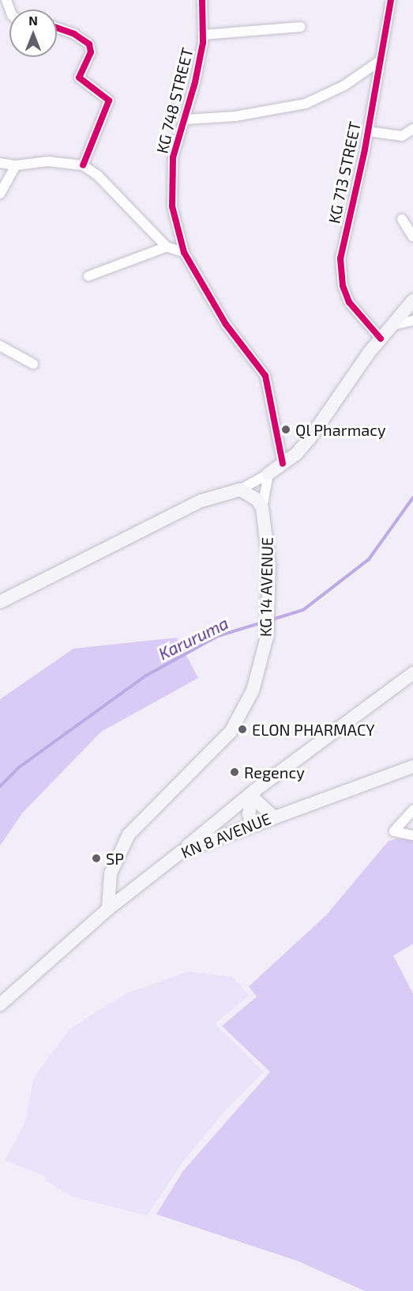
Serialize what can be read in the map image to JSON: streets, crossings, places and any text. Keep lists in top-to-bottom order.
{
  "streets": {
    "main road": ["KG 14 AVENUE", "KN 8 AVENUE"],
    "street": ["KG 748 STREET", "KG 713 STREET"]
  },
  "crossings": [
    ["KG 14 AVENUE", "KN 8 AVENUE"]
  ],
  "water": ["Karuruma"],
  "places": [
    "Ql Pharmacy",
    "ELON PHARMACY",
    "Regency",
    "SP"
  ],
  "north": "top"
}
